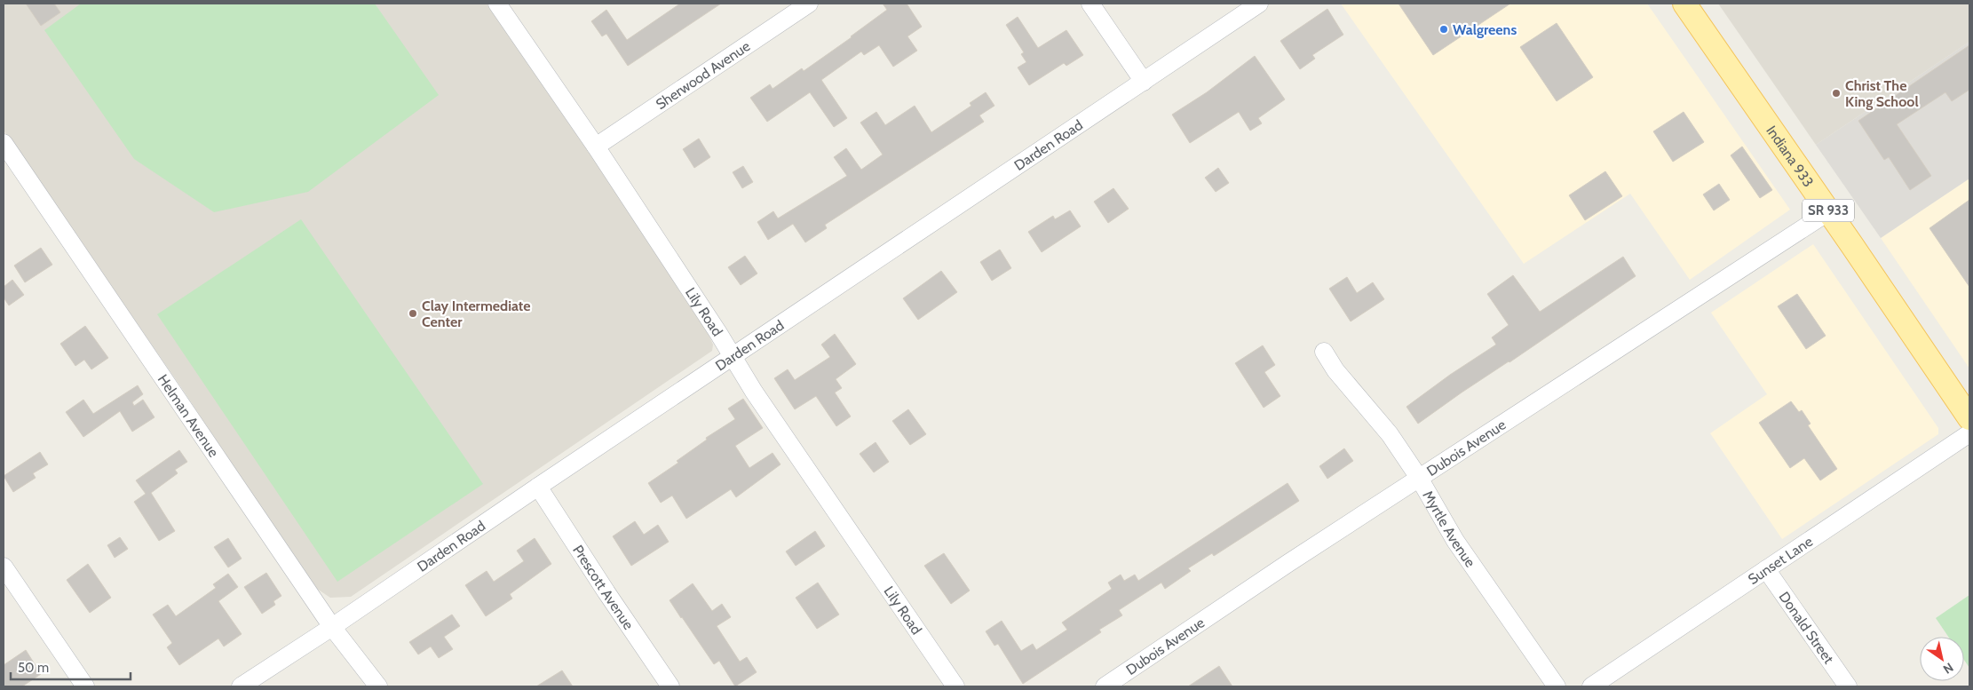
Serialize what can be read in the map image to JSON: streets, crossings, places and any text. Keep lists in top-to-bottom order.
{
  "streets": {
    "main road": ["Indiana 933", "SR 933"],
    "street": [
      "Sherwood Avenue",
      "Darden Road",
      "Lily Road",
      "Helman Avenue",
      "Dubois Avenue",
      "Myrtle Avenue",
      "Sunset Lane",
      "Prescott Avenue",
      "Donald Street"
    ]
  },
  "crossings": [
    ["Sherwood Avenue", "Lily Road"],
    ["Darden Road", "Lily Road"],
    ["Darden Road", "Helman Avenue"],
    ["Darden Road", "Prescott Avenue"],
    ["Indiana 933", "Dubois Avenue"],
    ["Dubois Avenue", "Myrtle Avenue"],
    ["Sunset Lane", "Donald Street"]
  ],
  "places": ["Walgreens", "Christ The King School", "Clay Intermediate Center"],
  "scale_bar": "50 m",
  "north": "bottom right"
}
